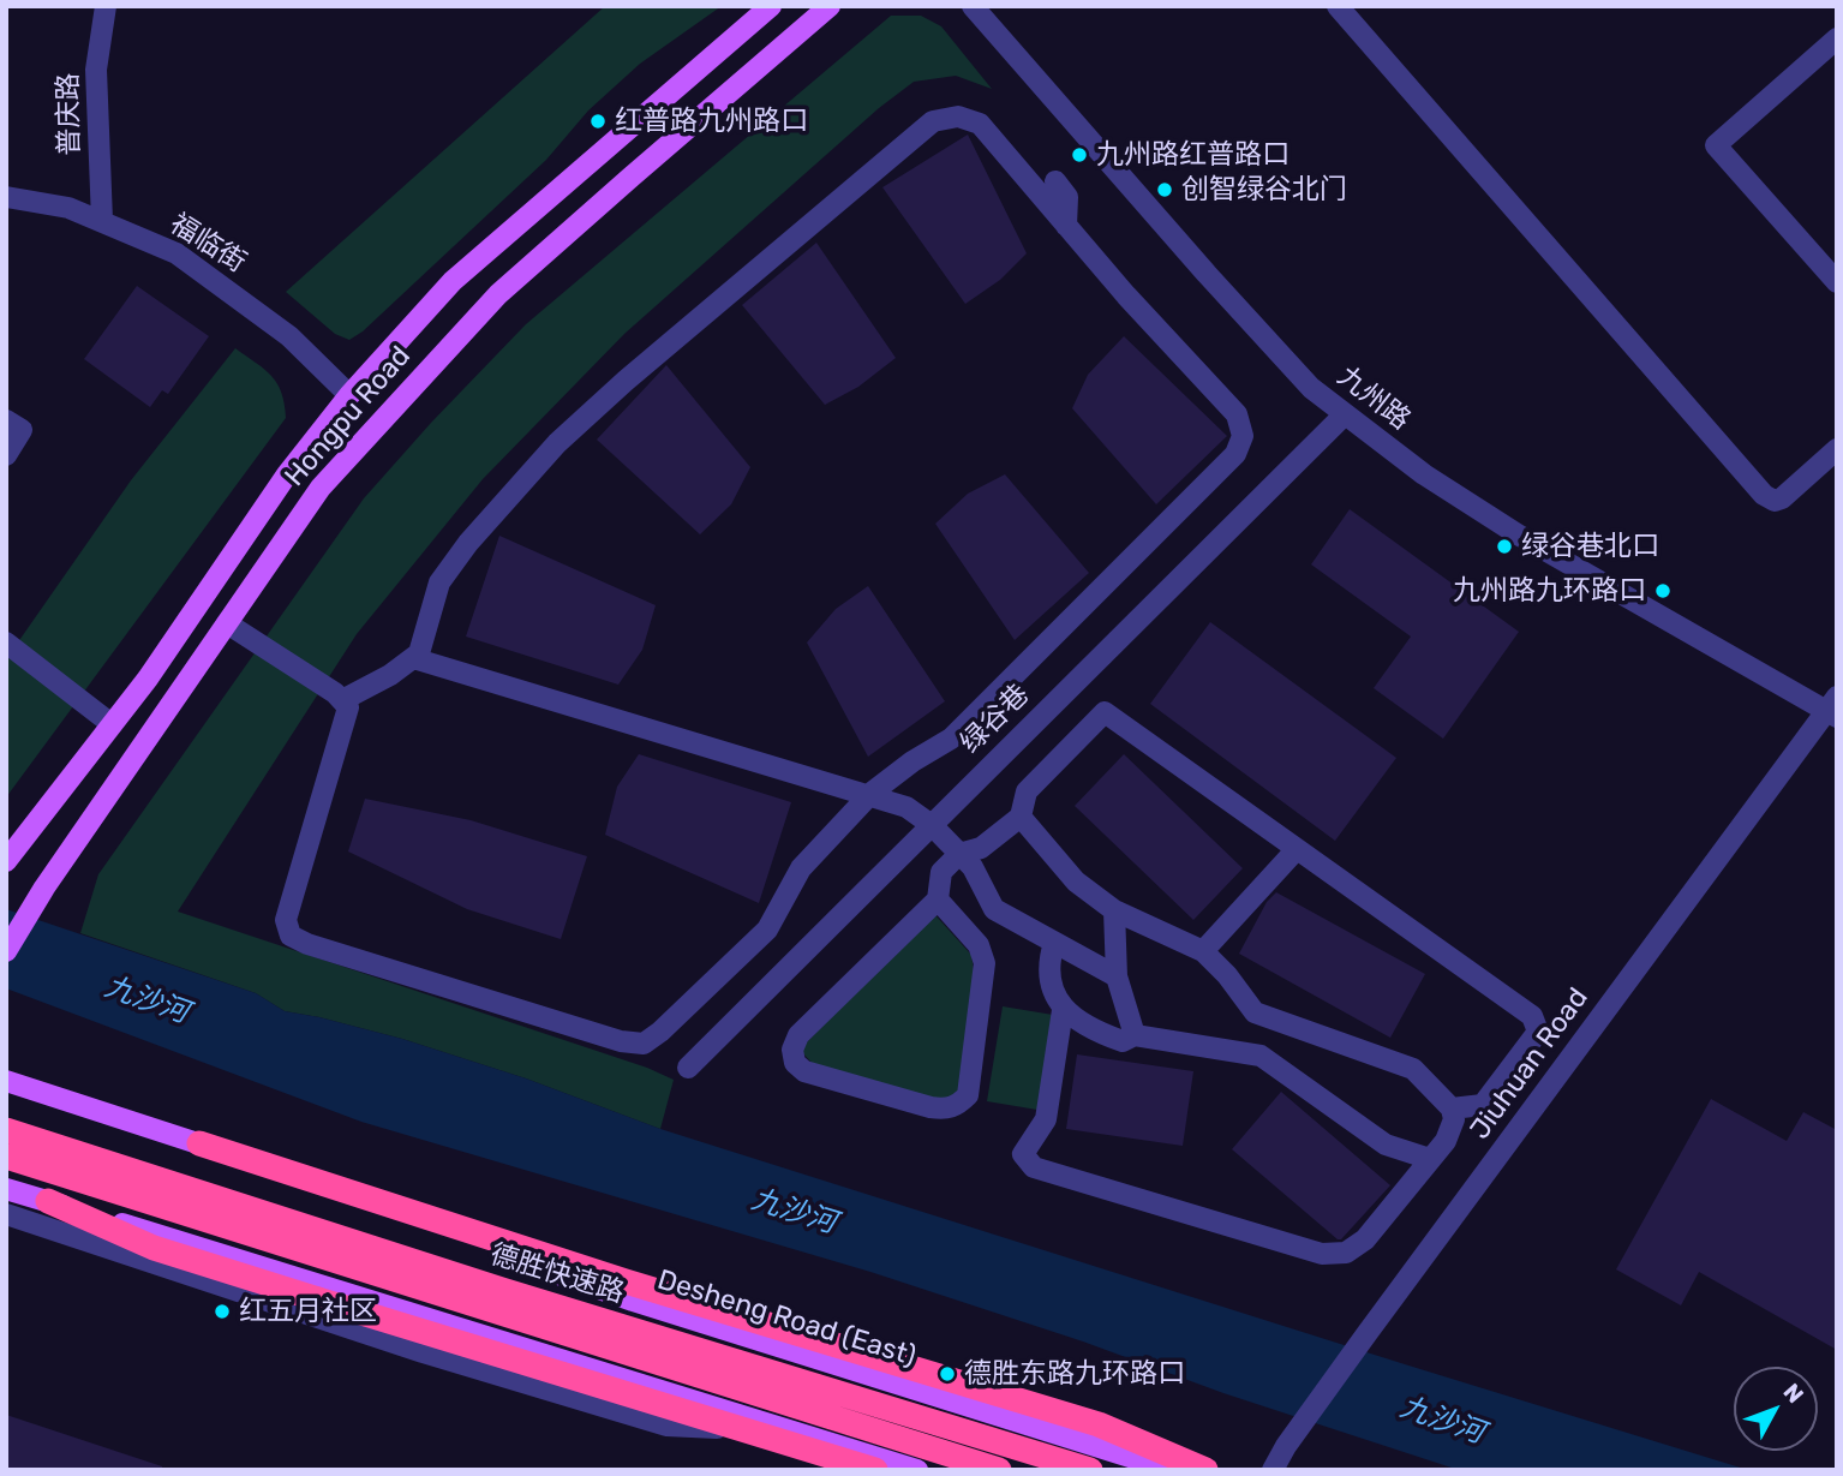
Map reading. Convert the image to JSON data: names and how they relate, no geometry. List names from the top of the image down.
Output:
{
  "streets": {
    "highway": ["德胜快速路"],
    "main road": ["Hongpu Road", "Desheng Road (East)"],
    "street": [
      "普庆路",
      "福临街",
      "九州路",
      "绿谷巷",
      "Jiuhuan Road"
    ]
  },
  "crossings": [
    ["普庆路", "福临街"],
    ["福临街", "Hongpu Road"],
    ["九州路", "绿谷巷"],
    ["九州路", "Jiuhuan Road"]
  ],
  "water": ["九沙河"],
  "places": [
    "红普路九州路口",
    "九州路红普路口",
    "创智绿谷北门",
    "绿谷巷北口",
    "九州路九环路口",
    "红五月社区",
    "德胜东路九环路口"
  ],
  "north": "top right"
}
